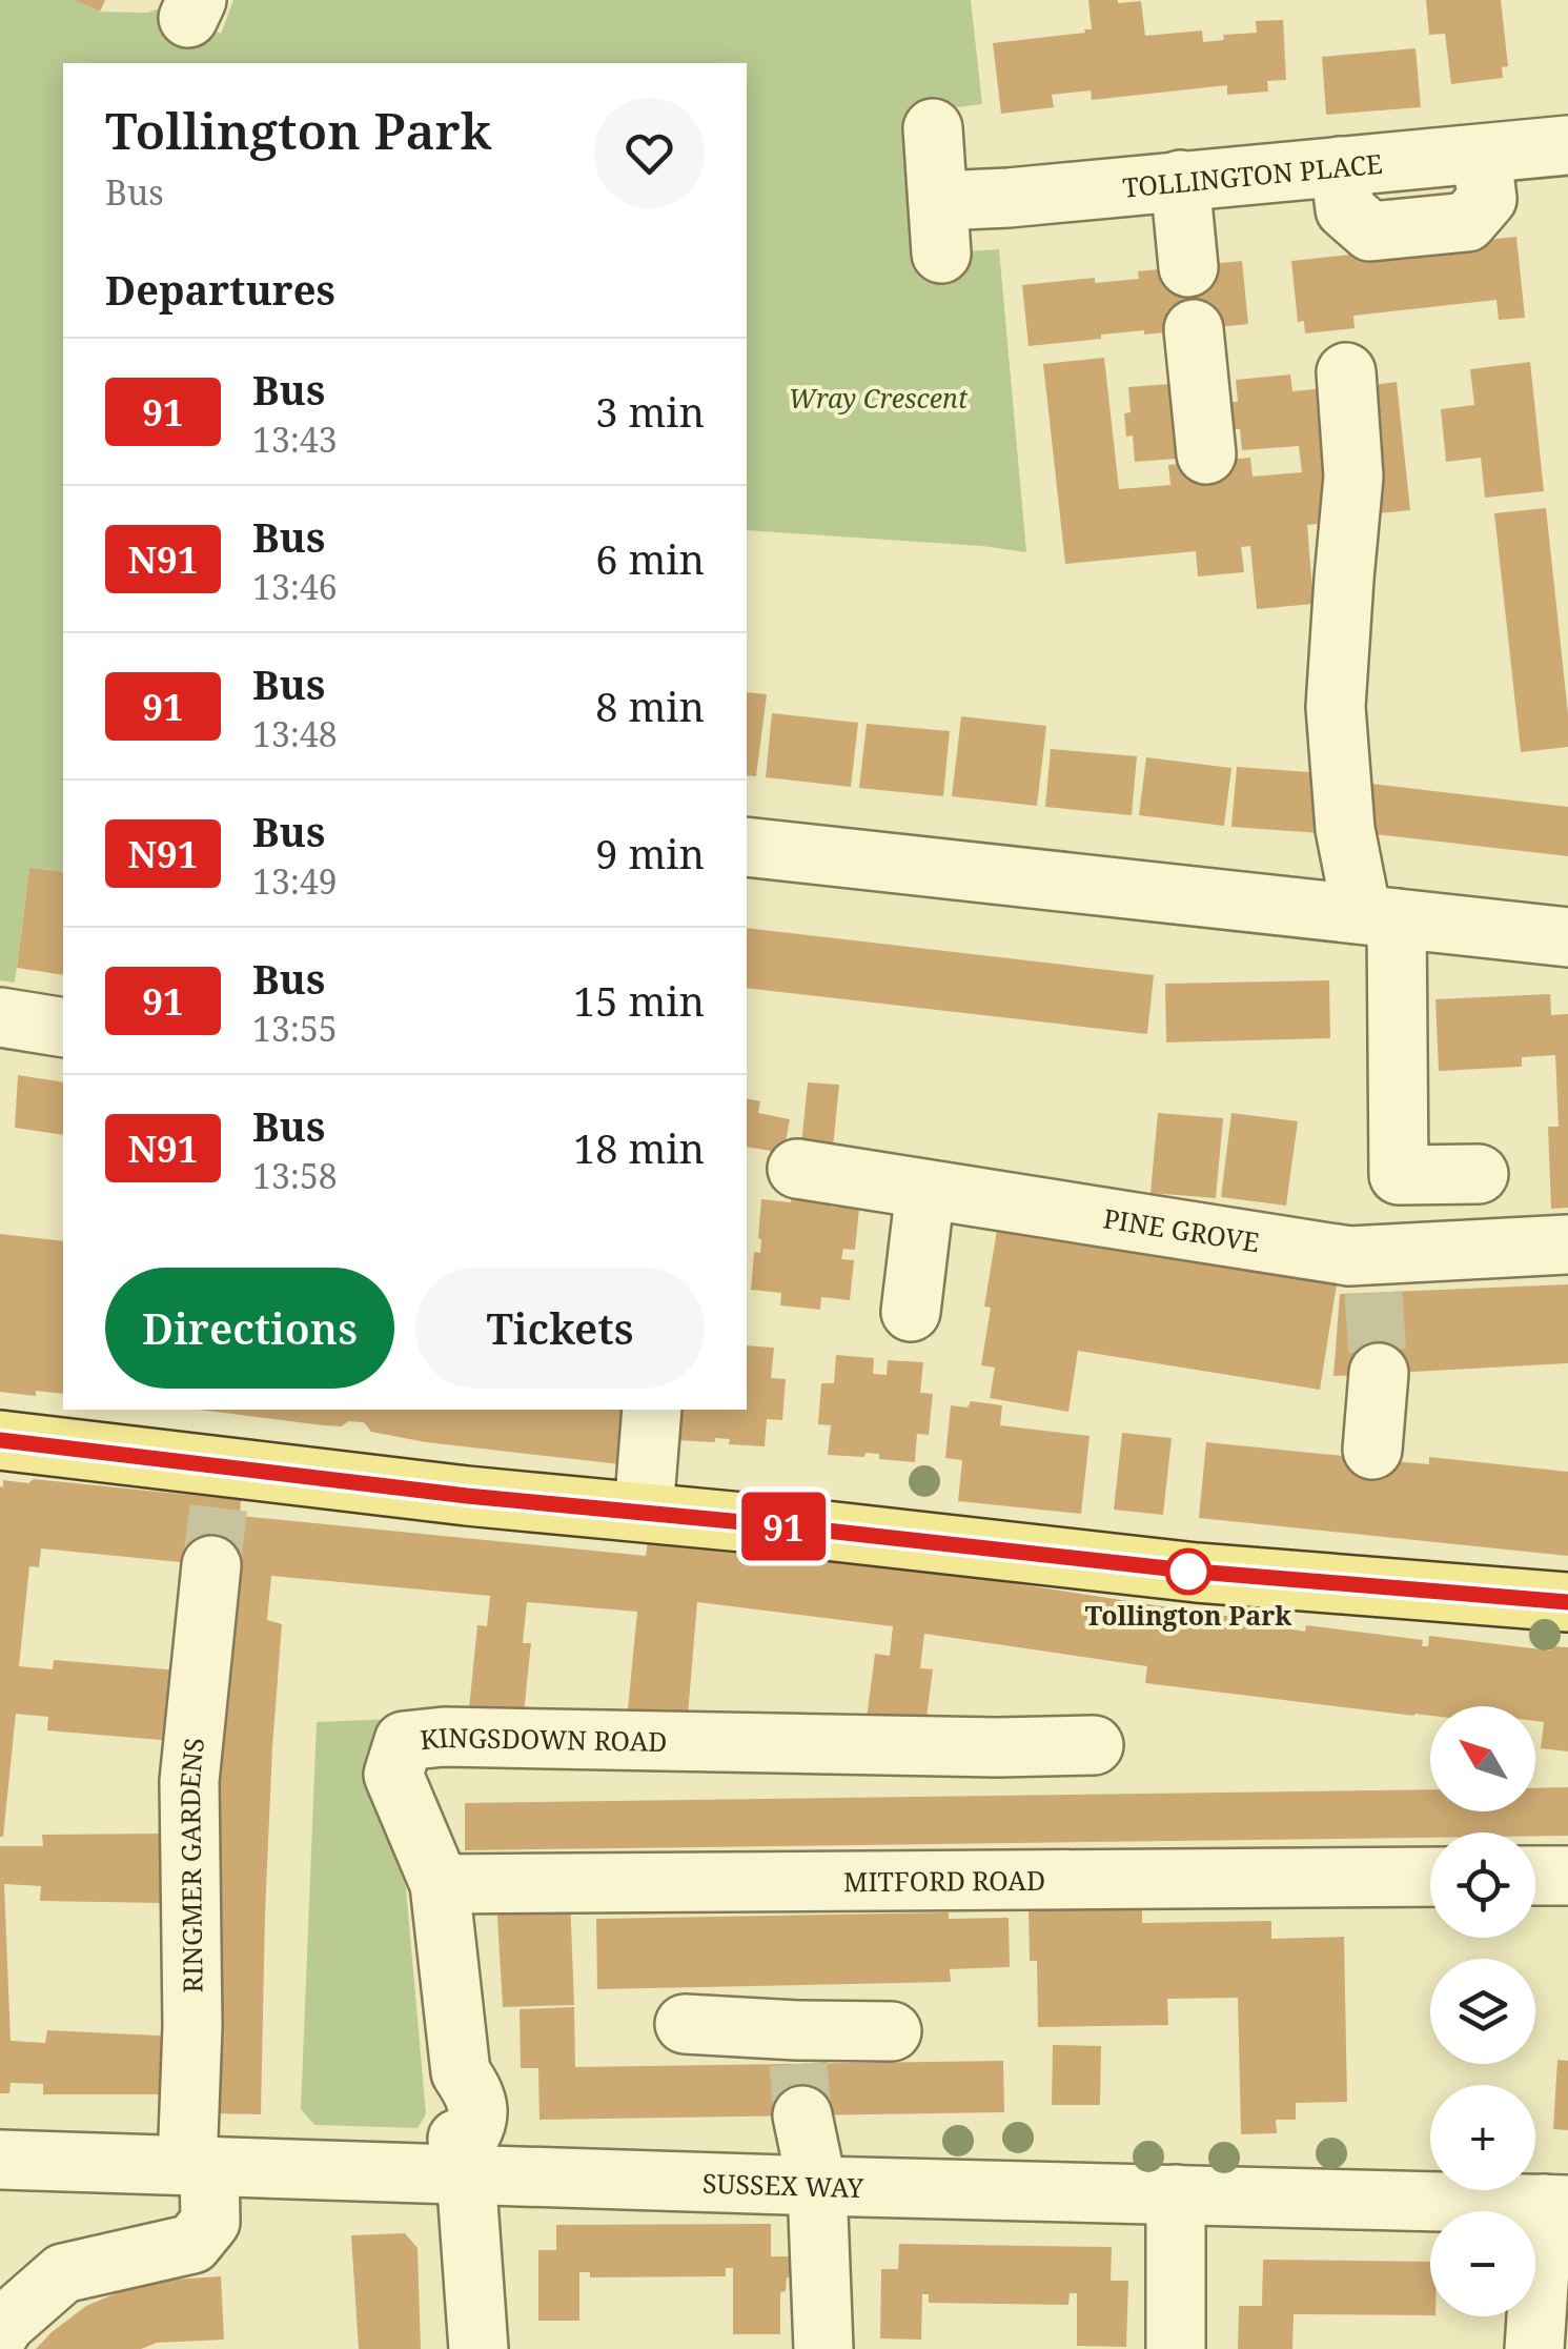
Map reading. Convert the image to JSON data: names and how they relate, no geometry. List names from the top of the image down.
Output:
{
  "streets": {
    "street": [
      "TOLLINGTON PLACE",
      "PINE GROVE",
      "KINGSDOWN ROAD",
      "RINGMER GARDENS",
      "MITFORD ROAD",
      "SUSSEX WAY"
    ]
  },
  "crossings": [
    ["KINGSDOWN ROAD", "MITFORD ROAD"],
    ["KINGSDOWN ROAD", "SUSSEX WAY"],
    ["RINGMER GARDENS", "SUSSEX WAY"]
  ],
  "parks": ["Wray Crescent"],
  "places": ["Tollington Park"],
  "lines": ["bus line 91"],
  "north": "top left",
  "page": {
    "on_map": "91",
    "heading": [
      ["Tollington Park", "Bus"],
      "Departures"
    ],
    "list": [
      {
        "mark": "91",
        "name": "Bus",
        "note": "13:43",
        "value": "3 min"
      },
      {
        "mark": "N91",
        "name": "Bus",
        "note": "13:46",
        "value": "6 min"
      },
      {
        "mark": "91",
        "name": "Bus",
        "note": "13:48",
        "value": "8 min"
      },
      {
        "mark": "N91",
        "name": "Bus",
        "note": "13:49",
        "value": "9 min"
      },
      {
        "mark": "91",
        "name": "Bus",
        "note": "13:55",
        "value": "15 min"
      },
      {
        "mark": "N91",
        "name": "Bus",
        "note": "13:58",
        "value": "18 min"
      }
    ],
    "buttons": ["Directions", "Tickets"],
    "map_buttons": ["+", "−"]
  }
}
